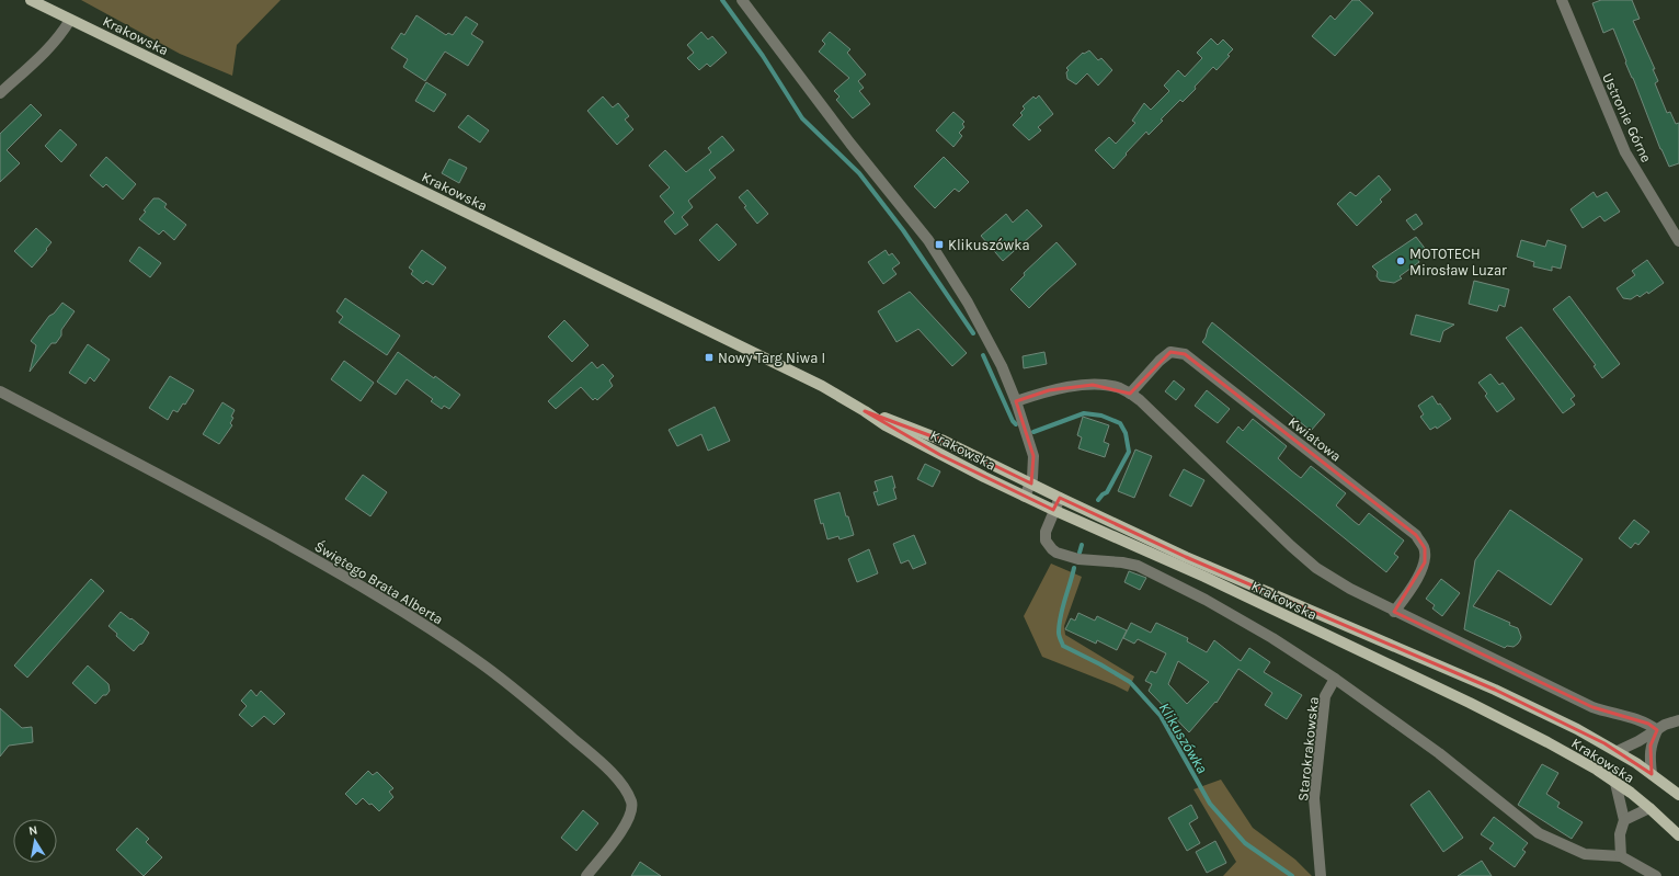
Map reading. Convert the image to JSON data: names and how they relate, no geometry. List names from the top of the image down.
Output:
{
  "streets": {
    "main road": ["Krakowska"],
    "street": [
      "Ustronie Górne",
      "Kwiatowa",
      "Świętego Brata Alberta",
      "Starokrakowska"
    ]
  },
  "water": ["Klikuszówka"],
  "places": {
    "transit": ["Klikuszówka", "Nowy Targ Niwa I"],
    "other": ["MOTOTECH Mirosław Luzar"]
  },
  "north": "top"
}
